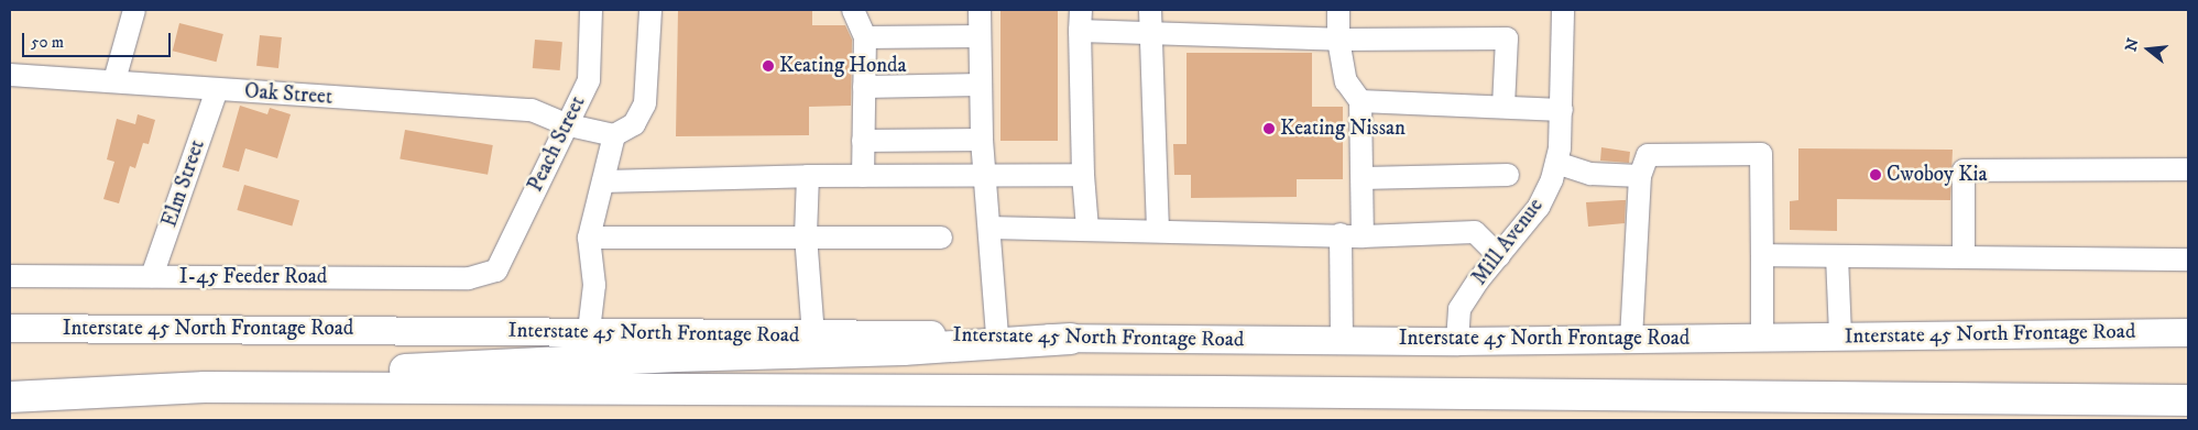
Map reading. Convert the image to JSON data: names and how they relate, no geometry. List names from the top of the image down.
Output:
{
  "streets": {
    "main road": ["Interstate 45 North Frontage Road"],
    "street": [
      "Oak Street",
      "Peach Street",
      "Elm Street",
      "Mill Avenue",
      "I-45 Feeder Road"
    ]
  },
  "crossings": [
    ["Oak Street", "Peach Street"],
    ["Oak Street", "Elm Street"],
    ["Peach Street", "I-45 Feeder Road"],
    ["Elm Street", "I-45 Feeder Road"],
    ["Mill Avenue", "Interstate 45 North Frontage Road"]
  ],
  "places": ["Keating Honda", "Keating Nissan", "Cwoboy Kia"],
  "scale_bar": "50 m",
  "north": "left"
}
